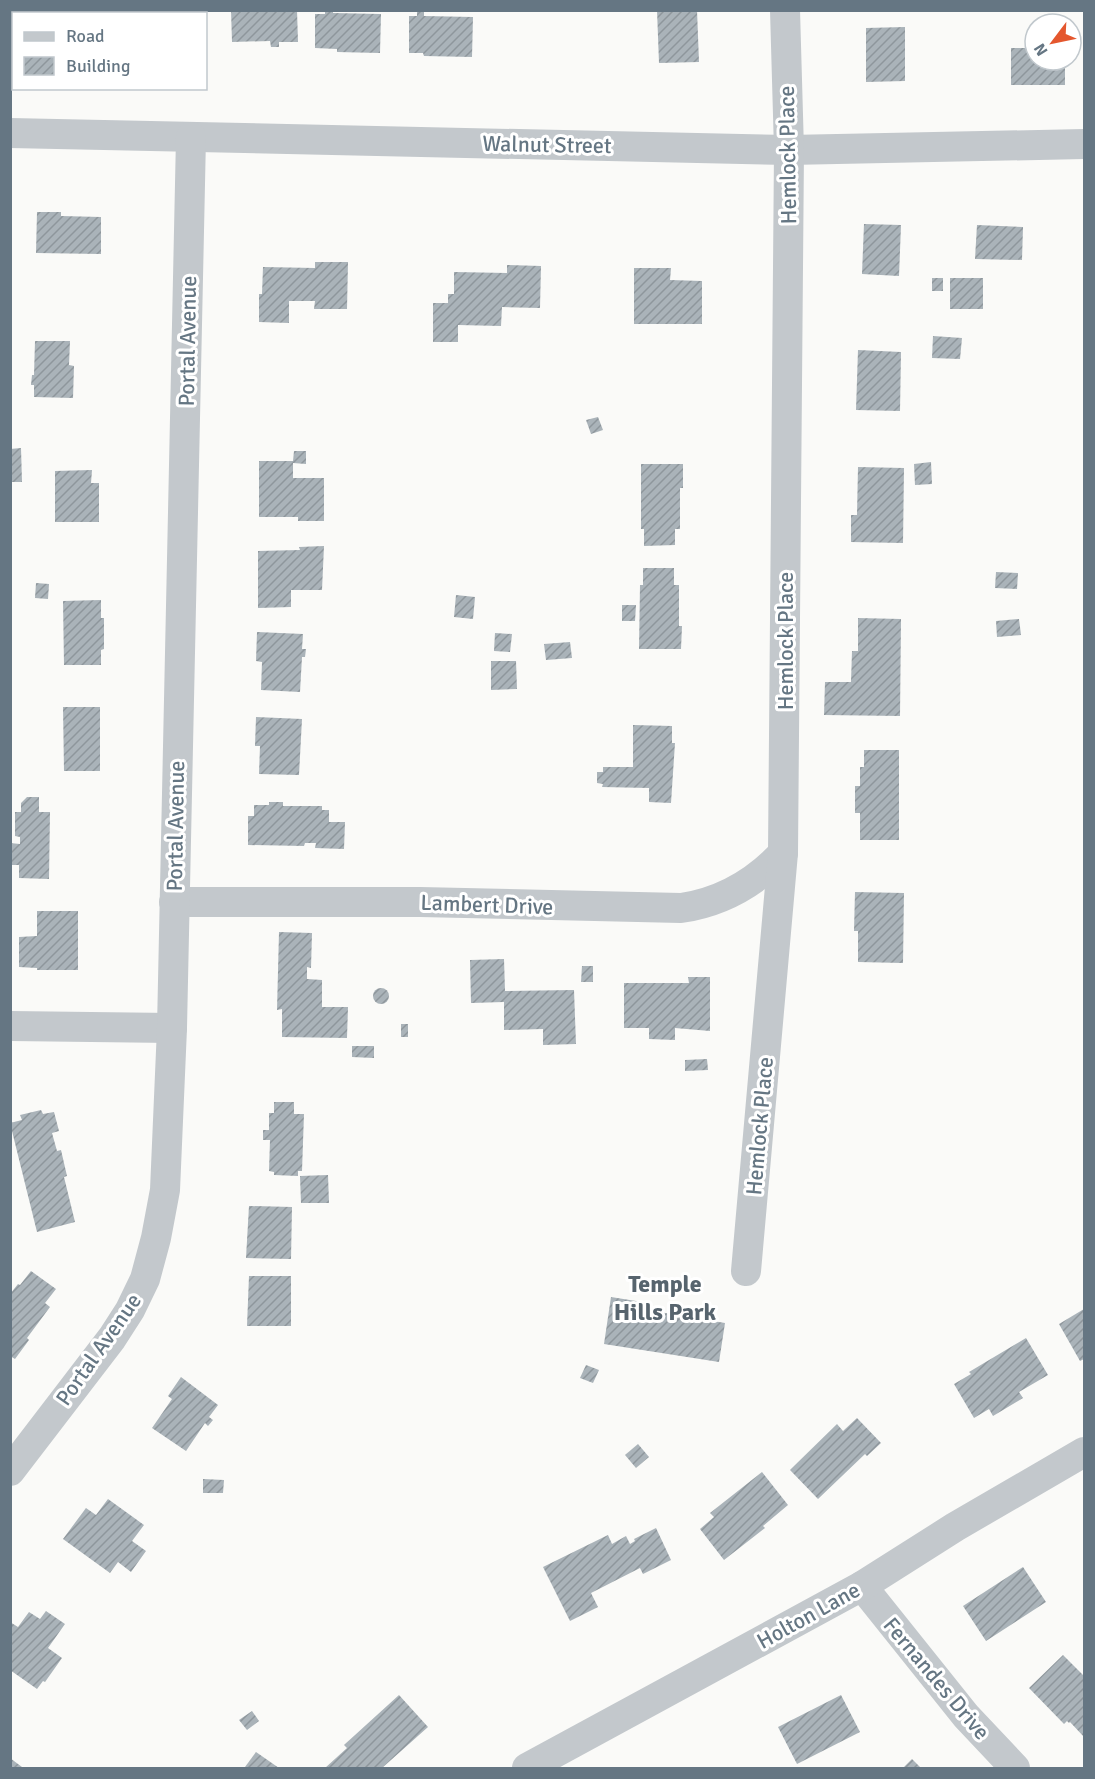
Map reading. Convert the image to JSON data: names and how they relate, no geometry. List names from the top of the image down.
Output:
{
  "streets": {
    "street": [
      "Walnut Street",
      "Hemlock Place",
      "Portal Avenue",
      "Lambert Drive",
      "Holton Lane",
      "Fernandes Drive"
    ]
  },
  "crossings": [
    ["Walnut Street", "Hemlock Place"],
    ["Walnut Street", "Portal Avenue"],
    ["Hemlock Place", "Lambert Drive"],
    ["Portal Avenue", "Lambert Drive"],
    ["Holton Lane", "Fernandes Drive"]
  ],
  "districts": ["Temple Hills Park"],
  "legend": ["Road", "Building"],
  "north": "bottom left"
}
